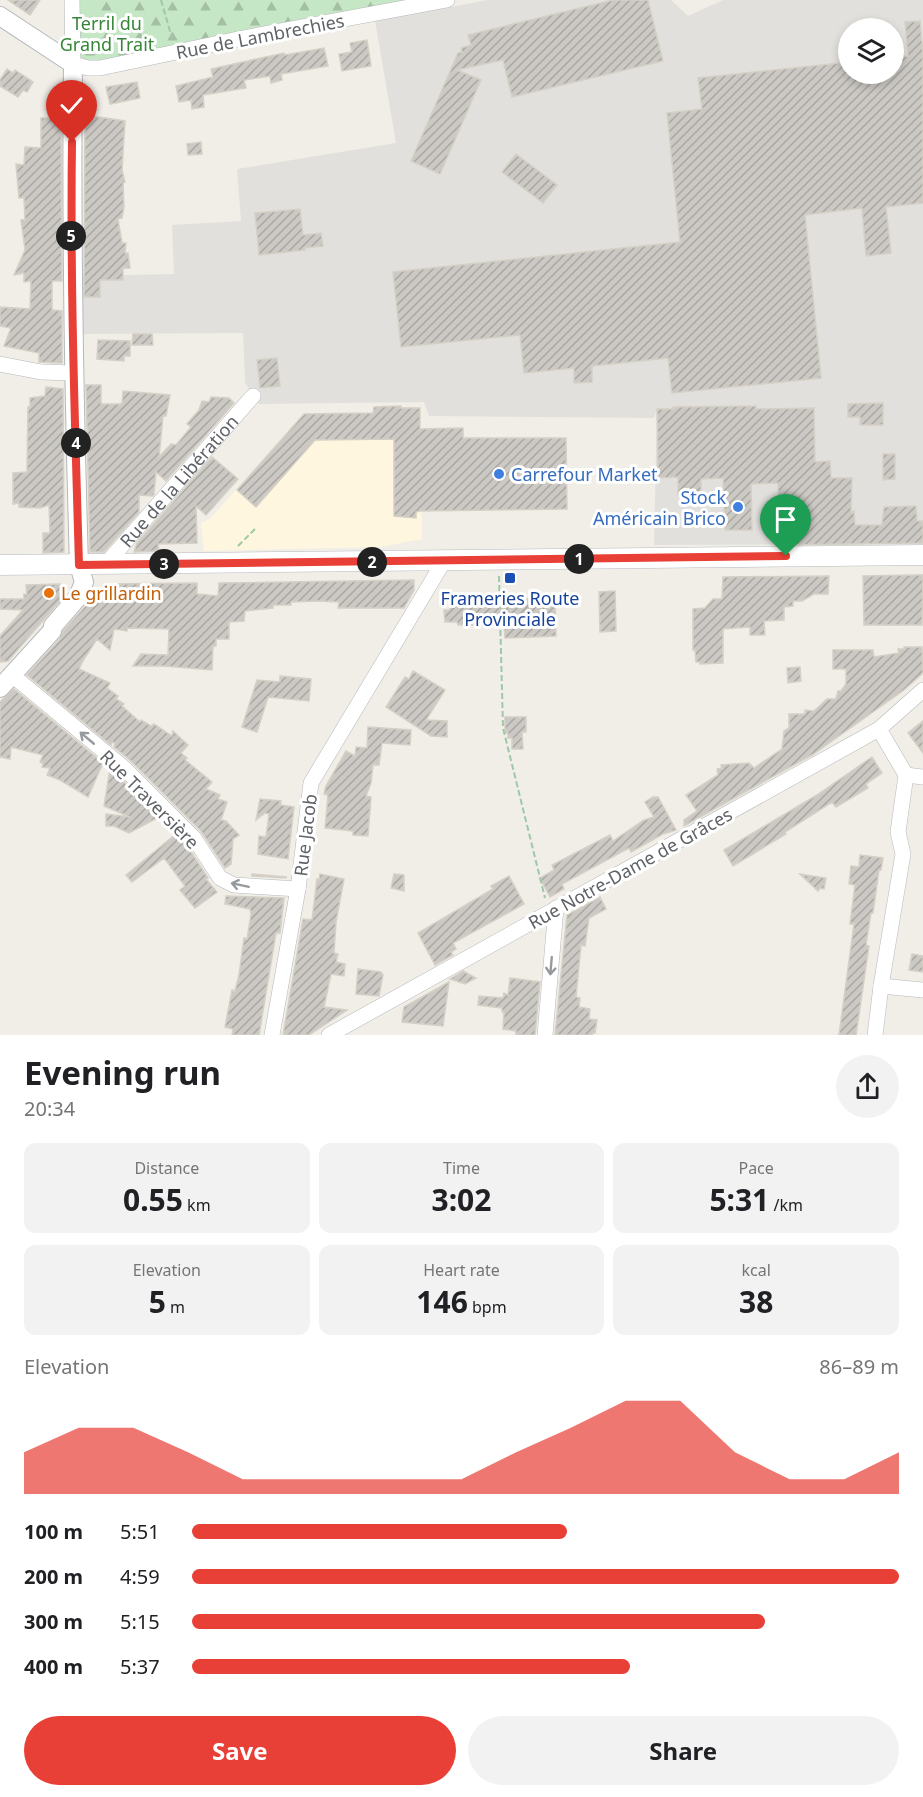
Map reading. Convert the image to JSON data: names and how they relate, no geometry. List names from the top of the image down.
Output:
{
  "streets": {
    "street": [
      "Rue de Lambrechies",
      "Rue de la Libération",
      "Rue Traversière",
      "Rue Jacob",
      "Rue Notre-Dame de Grâces"
    ]
  },
  "crossings": [
    ["Rue Traversière", "Rue Jacob"]
  ],
  "one_way": ["Rue Traversière"],
  "parks": ["Terril du Grand Trait"],
  "places": {
    "other": ["Carrefour Market", "Stock Américain Brico", "Le grillardin"],
    "transit": ["Frameries Route Provinciale"]
  },
  "page": {
    "pins": [
      "5",
      "4",
      "1",
      "2",
      "3"
    ],
    "heading": ["Evening run", "20:34"],
    "stats": [
      ["Distance", "0.55 km"],
      ["Time", "3:02"],
      ["Pace", "5:31 /km"],
      ["Elevation", "5 m"],
      ["Heart rate", "146 bpm"],
      ["kcal", "38"]
    ],
    "chart": ["Elevation", "86–89 m"],
    "list": [
      {
        "name": "100 m",
        "note": "5:51"
      },
      {
        "name": "200 m",
        "note": "4:59"
      },
      {
        "name": "300 m",
        "note": "5:15"
      },
      {
        "name": "400 m",
        "note": "5:37"
      }
    ],
    "buttons": ["Save", "Share"]
  }
}
